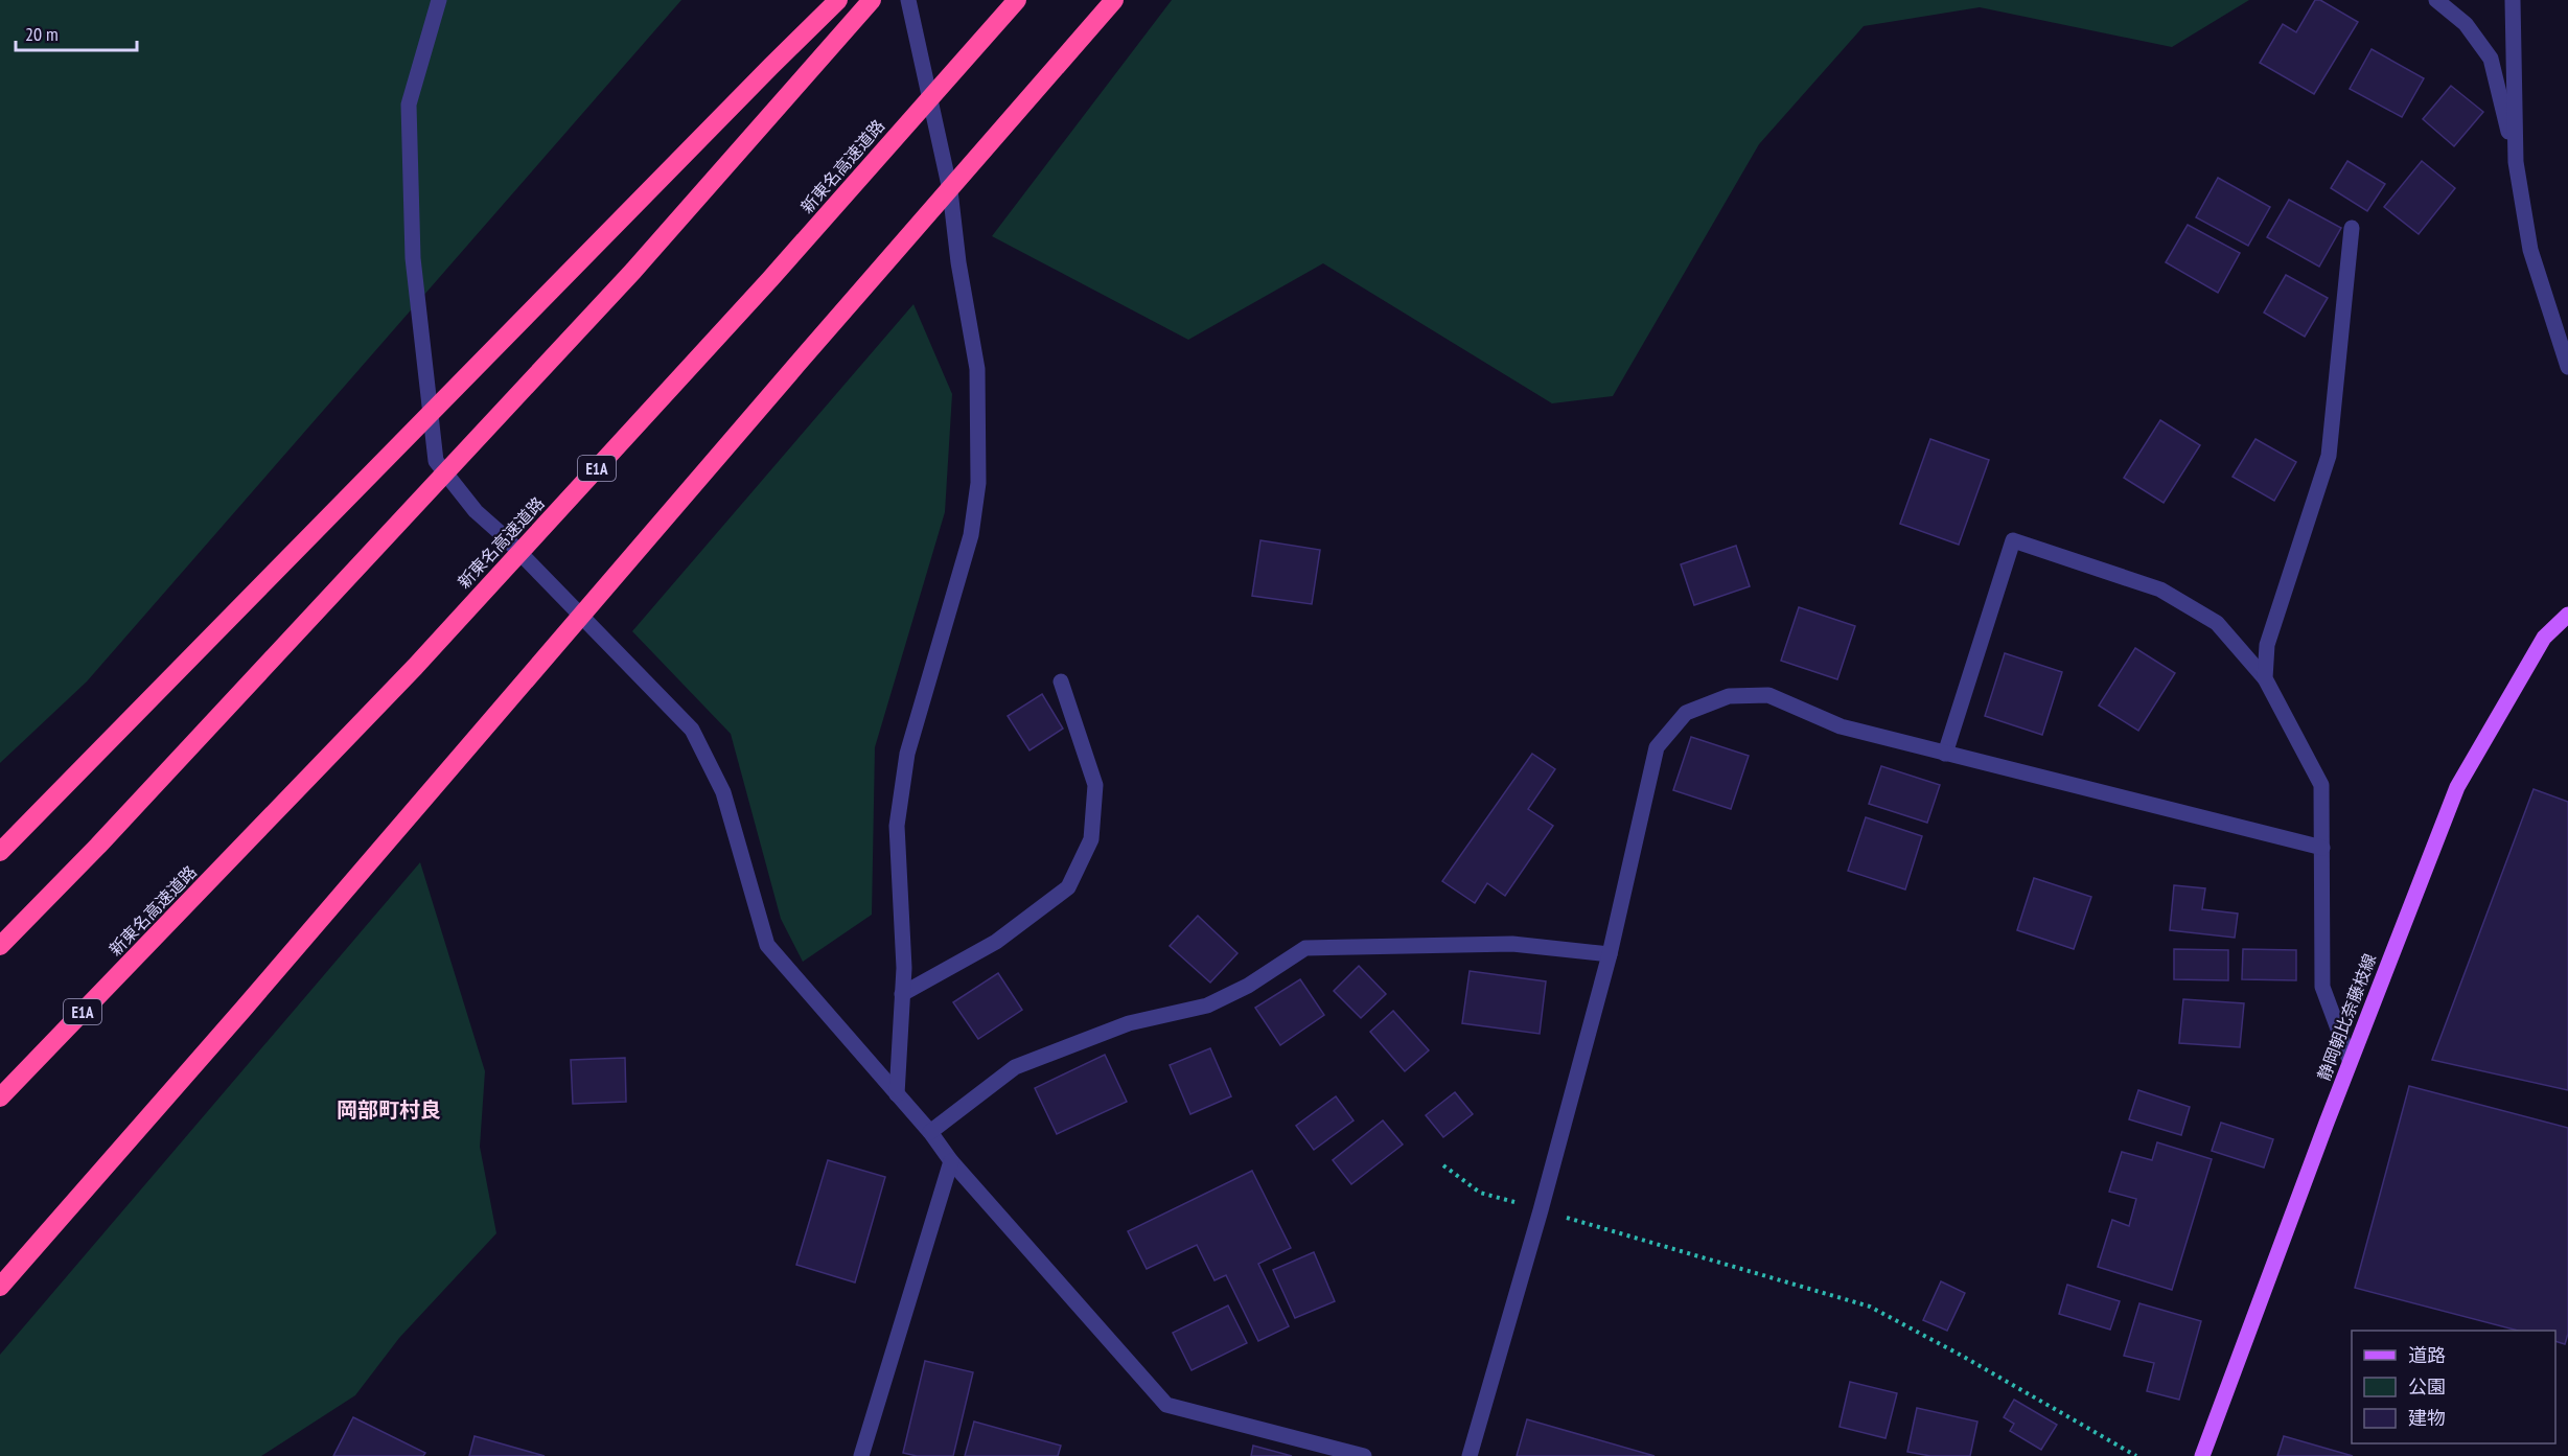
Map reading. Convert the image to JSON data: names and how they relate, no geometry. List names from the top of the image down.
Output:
{
  "streets": {
    "highway": ["新東名高速道路", "E1A"],
    "main road": ["静岡朝比奈藤枝線"]
  },
  "districts": ["岡部町村良"],
  "legend": ["道路", "公園", "建物"],
  "scale_bar": "20 m"
}
